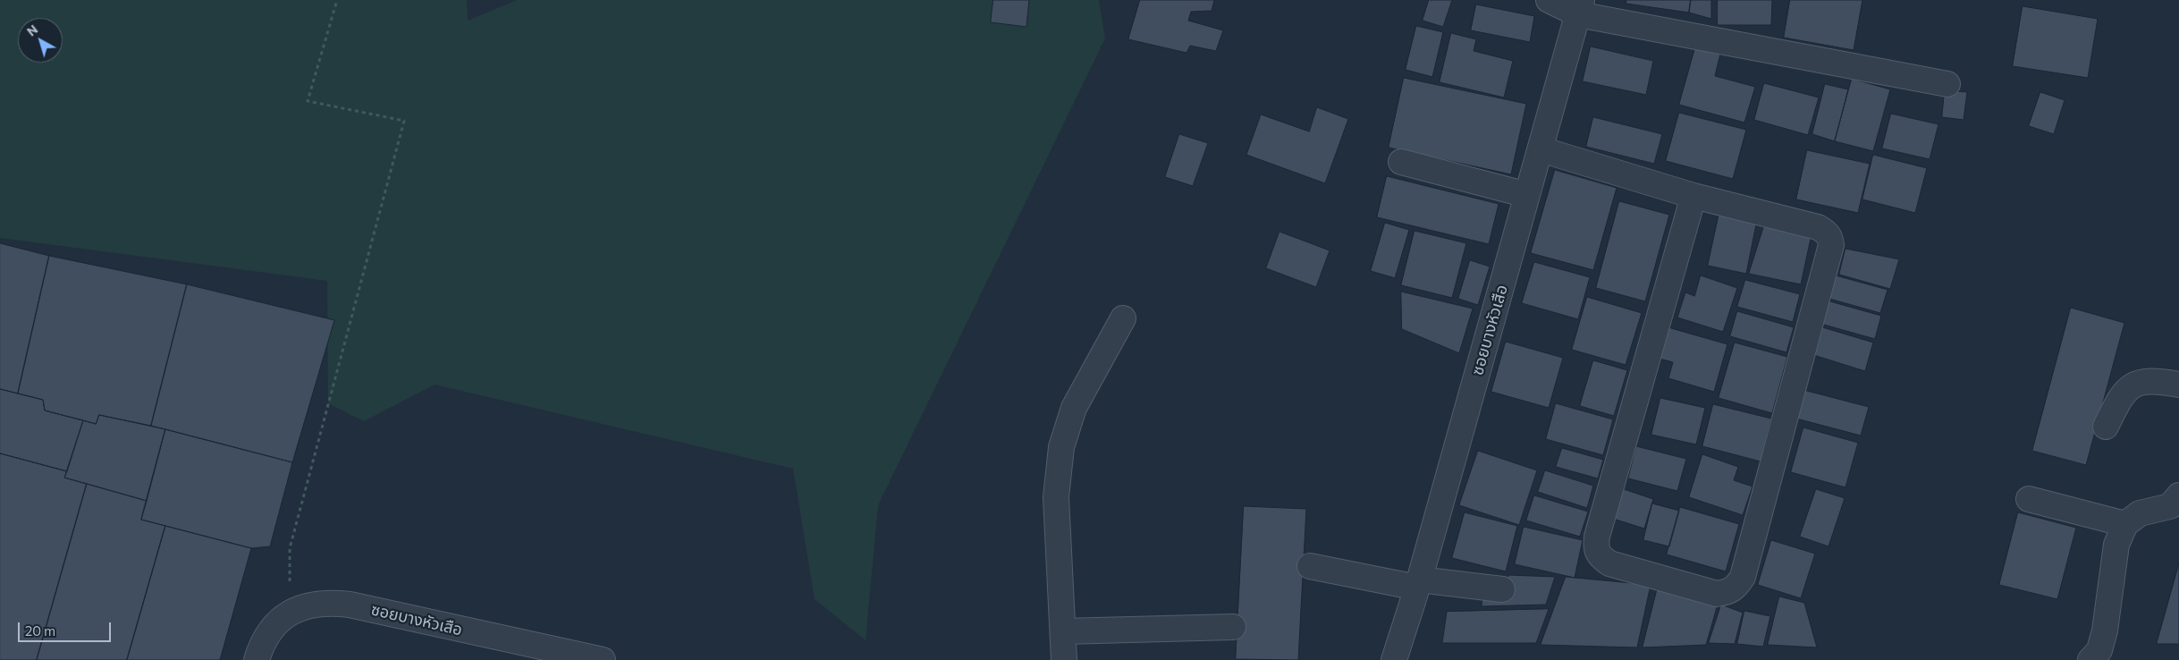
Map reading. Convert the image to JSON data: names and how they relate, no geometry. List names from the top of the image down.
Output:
{
  "streets": {
    "street": ["ซอยบางหัวเสือ"]
  },
  "scale_bar": "20 m",
  "north": "top left"
}
